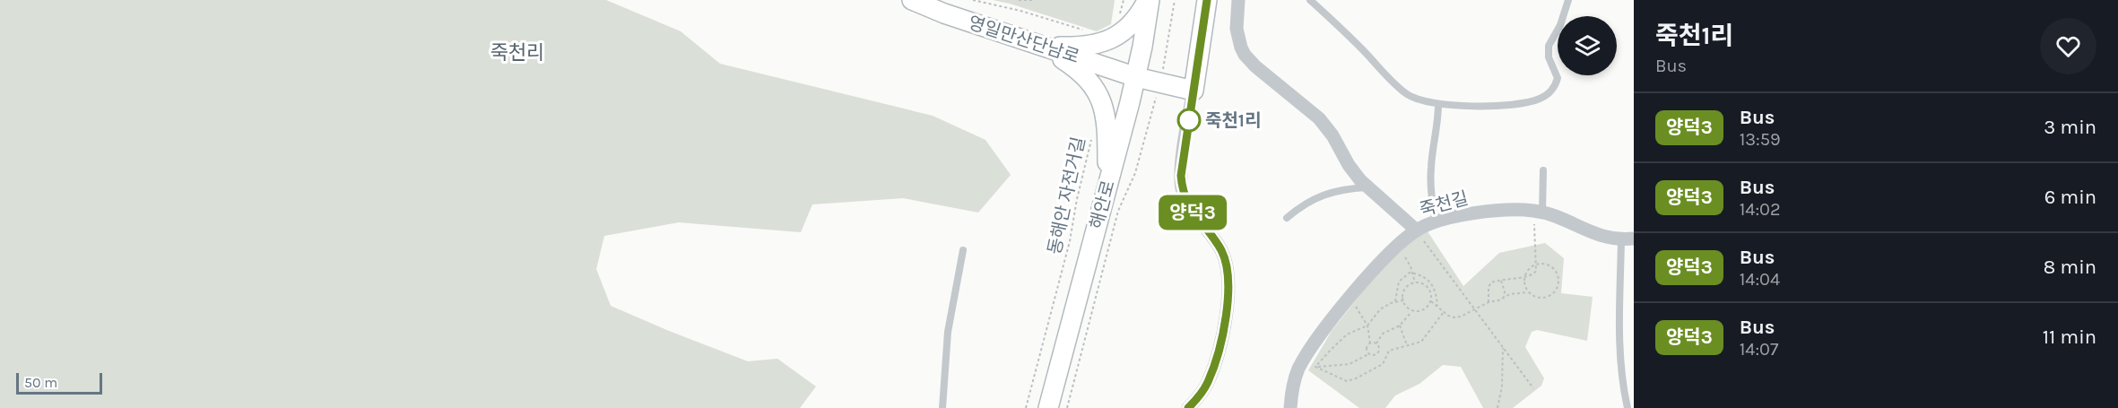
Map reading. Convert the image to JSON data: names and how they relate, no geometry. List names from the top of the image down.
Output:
{
  "streets": {
    "street": ["영일만산단남로", "죽천길", "해안로"],
    "path": ["동해안 자전거길"]
  },
  "crossings": [
    ["영일만산단남로", "해안로"]
  ],
  "districts": ["죽천리"],
  "places": ["죽천1리"],
  "lines": ["bus line 양덕3"],
  "scale_bar": "50 m",
  "page": {
    "on_map": "양덕3",
    "heading": ["죽천1리", "Bus"],
    "list": [
      {
        "mark": "양덕3",
        "name": "Bus",
        "note": "13:59",
        "value": "3 min"
      },
      {
        "mark": "양덕3",
        "name": "Bus",
        "note": "14:02",
        "value": "6 min"
      },
      {
        "mark": "양덕3",
        "name": "Bus",
        "note": "14:04",
        "value": "8 min"
      },
      {
        "mark": "양덕3",
        "name": "Bus",
        "note": "14:07",
        "value": "11 min"
      }
    ],
    "scale": "50 m"
  }
}
